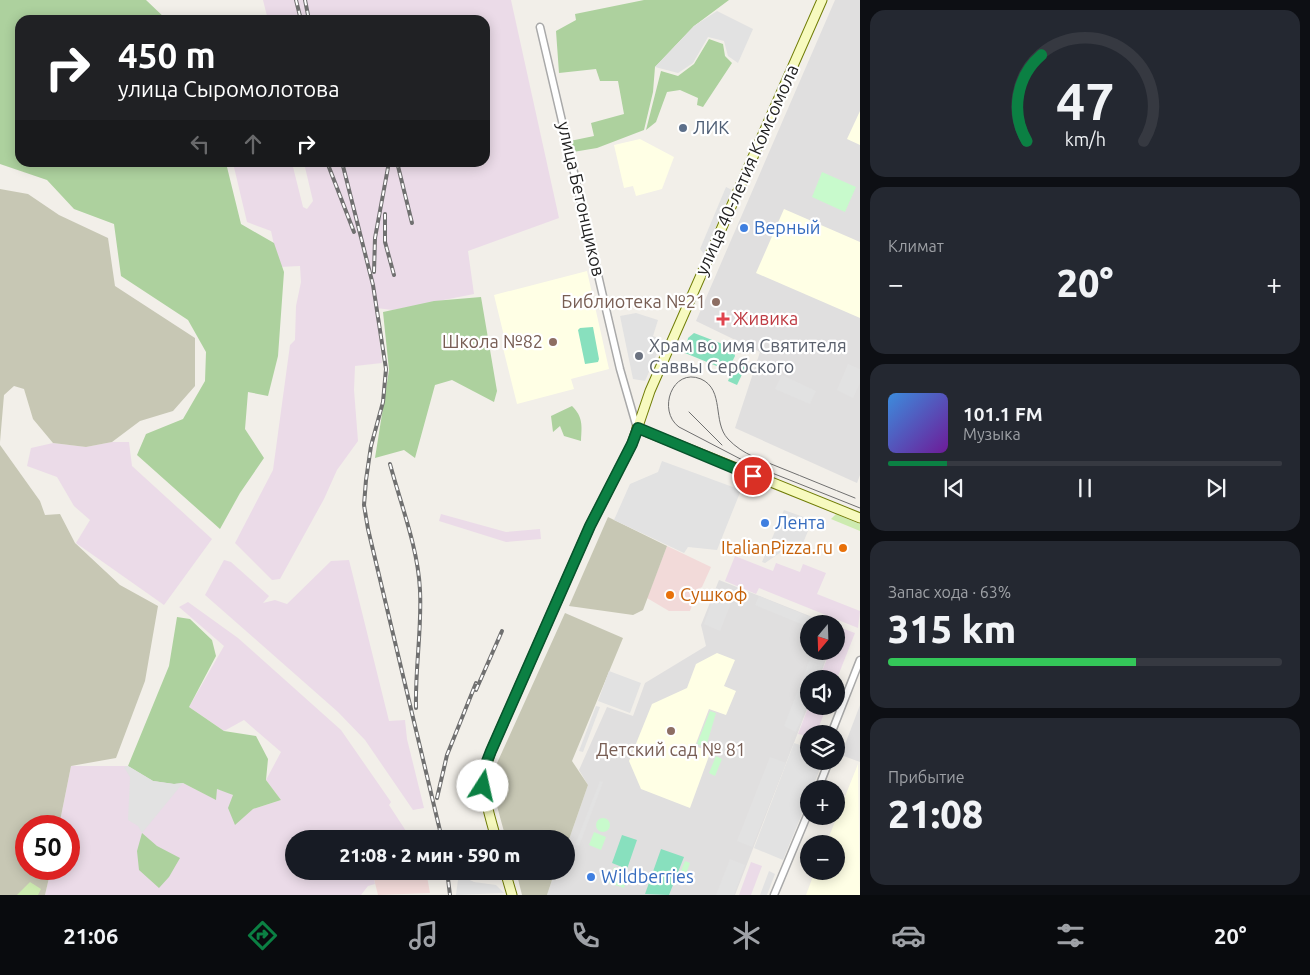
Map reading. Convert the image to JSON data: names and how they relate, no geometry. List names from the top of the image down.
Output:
{
  "streets": {
    "main road": ["улица 40-летия Комсомола"],
    "street": ["улица Бетонщиков"]
  },
  "crossings": [
    ["улица 40-летия Комсомола", "улица Бетонщиков"]
  ],
  "places": {
    "other": [
      "ЛИК",
      "Верный",
      "Библиотека №21",
      "Школа №82",
      "Храм во имя Святителя Саввы Сербского",
      "Лента",
      "ItalianPizza.ru",
      "Сушкоф",
      "Детский сад № 81",
      "Wildberries"
    ],
    "health": ["Живика"]
  },
  "north": "bottom",
  "page": {
    "turn": ["450 m", "улица Сыромолотова"],
    "tile": [
      "Климат",
      ["Запас хода · 63%", "315 km"],
      ["Прибытие", "21:08"]
    ],
    "heat": ["−", "20°", "+"],
    "song": ["101.1 FM", "Музыка"],
    "map_buttons": ["+", "−"],
    "limit": "50",
    "trip": "21:08 · 2 мин · 590 m",
    "tabs": ["21:06", "20°"],
    "gauge": ["47", "km/h"]
  }
}
